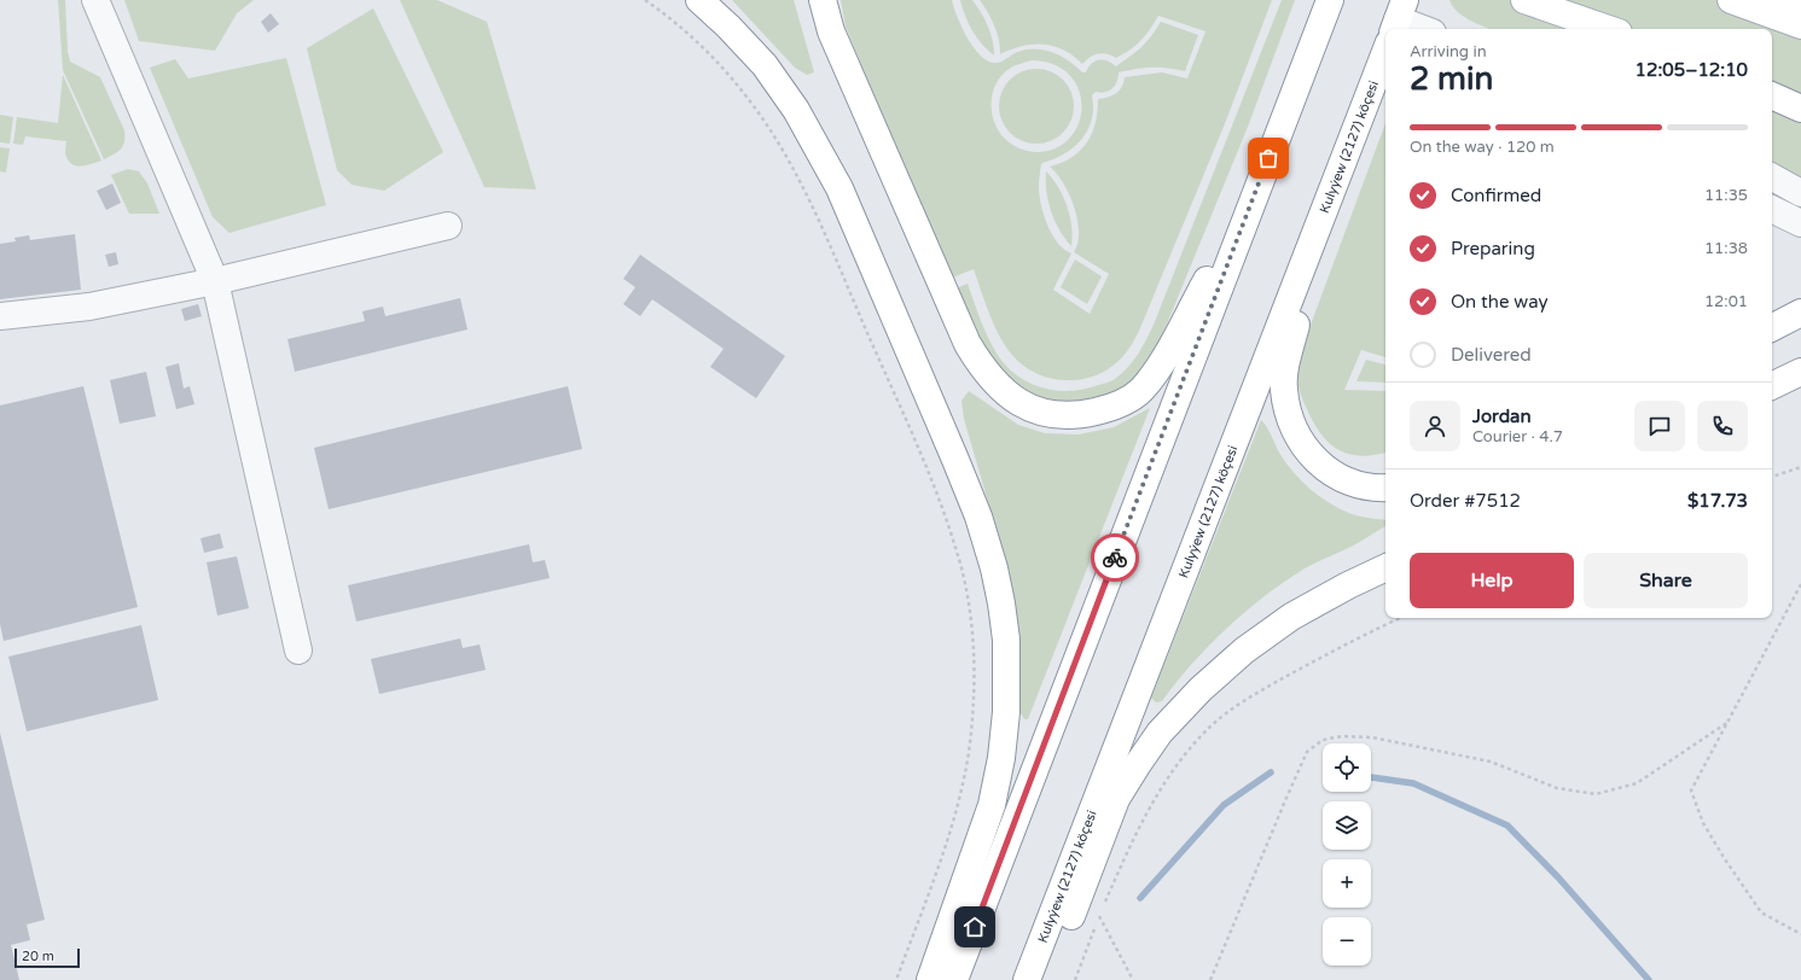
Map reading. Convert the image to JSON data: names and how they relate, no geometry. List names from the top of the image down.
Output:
{
  "streets": {
    "main road": ["Kulyýew (2127) köçesi"]
  },
  "scale_bar": "20 m",
  "page": {
    "heading": ["2 min", "Arriving in", "12:05–12:10"],
    "panel": [
      "Jordan",
      "Courier · 4.7",
      "Order #7512",
      "$17.73"
    ],
    "bar": "On the way · 120 m",
    "list": [
      ["Confirmed", "11:35"],
      ["Preparing", "11:38"],
      ["On the way", "12:01"],
      "Delivered"
    ],
    "buttons": ["Help", "Share"],
    "map_buttons": ["+", "−"],
    "scale": "20 m"
  }
}
